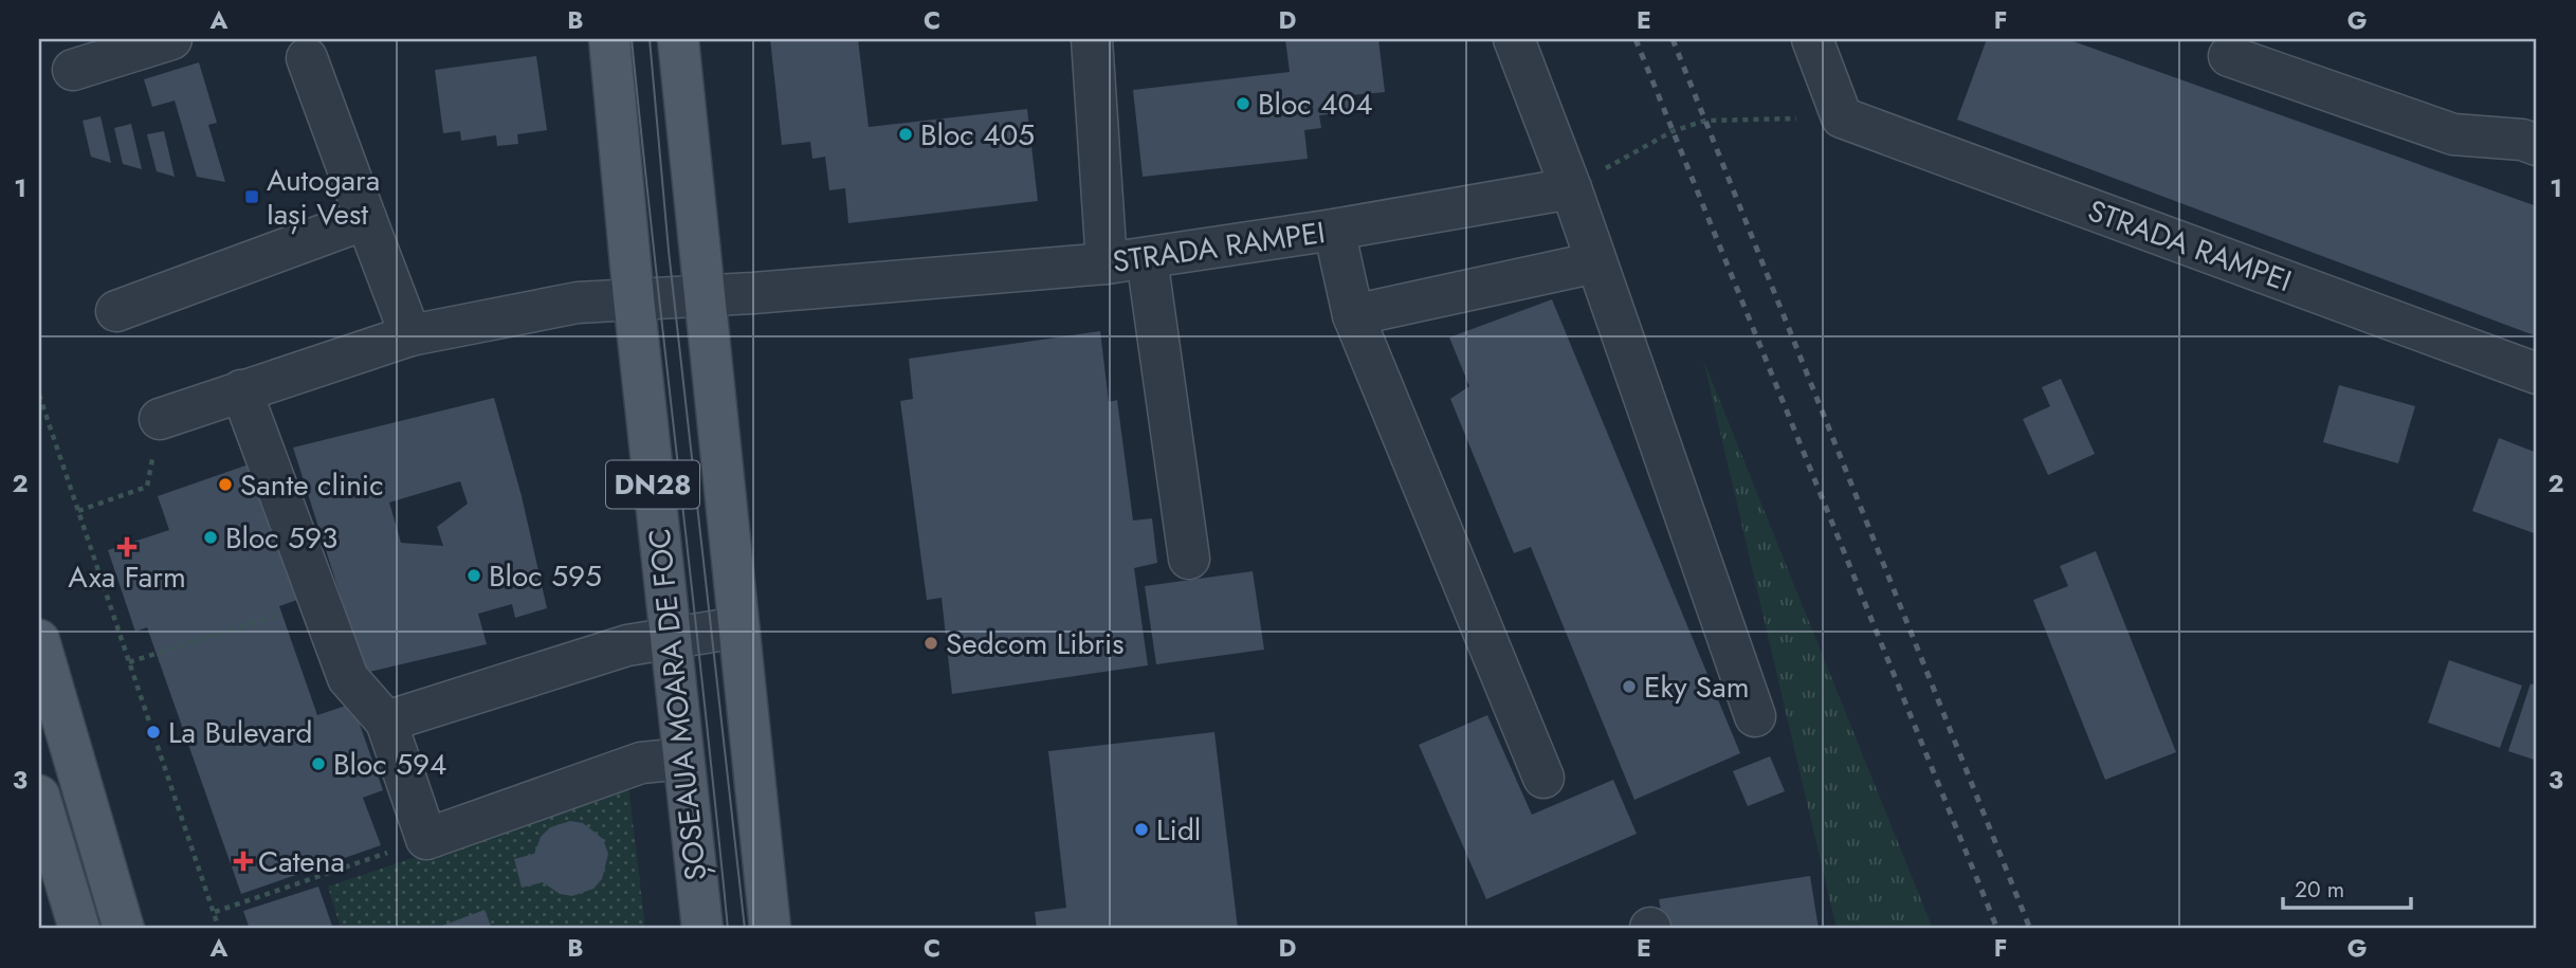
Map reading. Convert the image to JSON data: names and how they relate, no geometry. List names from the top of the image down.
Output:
{
  "streets": {
    "main road": ["DN28", "ȘOSEAUA MOARA DE FOC"],
    "street": ["STRADA RAMPEI"]
  },
  "crossings": [
    ["STRADA RAMPEI", "DN28"],
    ["STRADA RAMPEI", "ȘOSEAUA MOARA DE FOC"]
  ],
  "places": {
    "other": [
      "Bloc 404",
      "Bloc 405",
      "Sante clinic",
      "Bloc 593",
      "Bloc 595",
      "Sedcom Libris",
      "Eky Sam",
      "La Bulevard",
      "Bloc 594",
      "Lidl"
    ],
    "transit": ["Autogara Iași Vest"],
    "health": ["Axa Farm", "Catena"]
  },
  "scale_bar": "20 m",
  "grid": {
    "columns": [
      "A",
      "B",
      "C",
      "D",
      "E",
      "F",
      "G"
    ],
    "rows": ["1", "2", "3"]
  }
}
